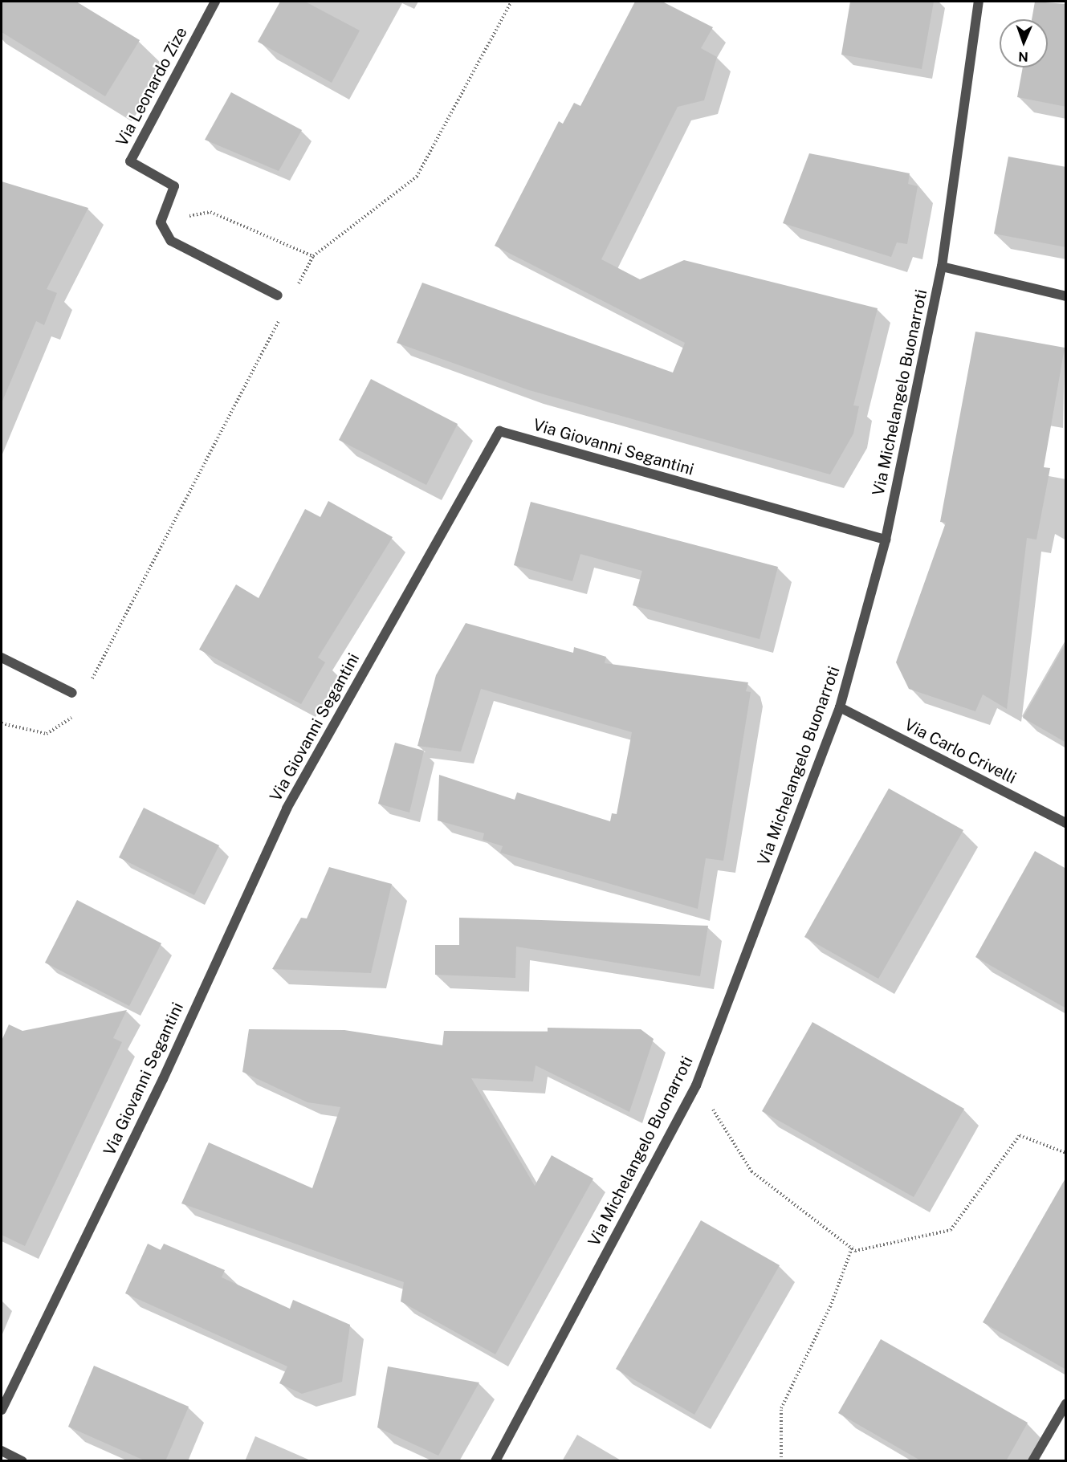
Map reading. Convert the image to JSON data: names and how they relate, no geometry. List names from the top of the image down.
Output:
{
  "streets": {
    "street": [
      "Via Leonardo Zize",
      "Via Michelangelo Buonarroti",
      "Via Giovanni Segantini",
      "Via Carlo Crivelli"
    ]
  },
  "crossings": [
    ["Via Michelangelo Buonarroti", "Via Giovanni Segantini"],
    ["Via Michelangelo Buonarroti", "Via Carlo Crivelli"]
  ],
  "north": "bottom"
}
